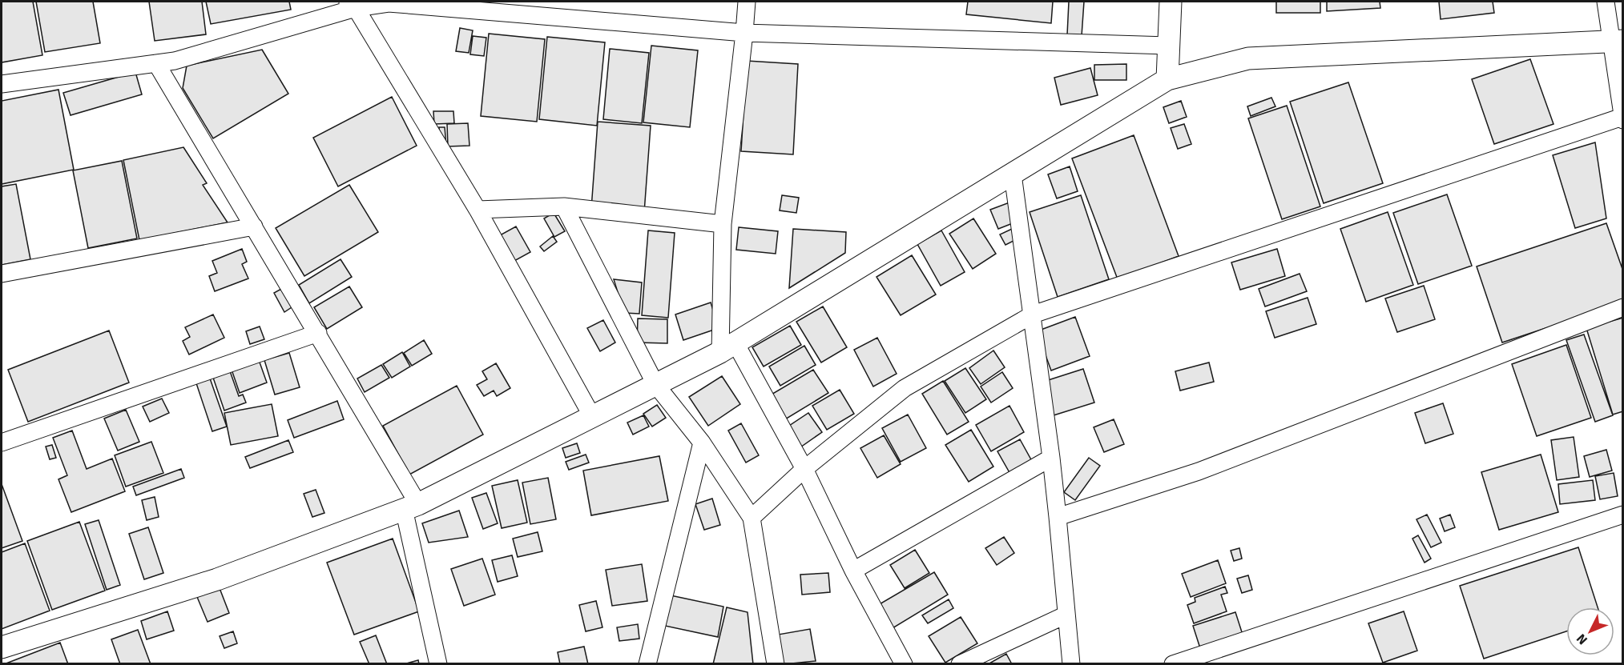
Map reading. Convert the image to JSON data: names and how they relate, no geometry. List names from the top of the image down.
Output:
{
  "north": "bottom left"
}
